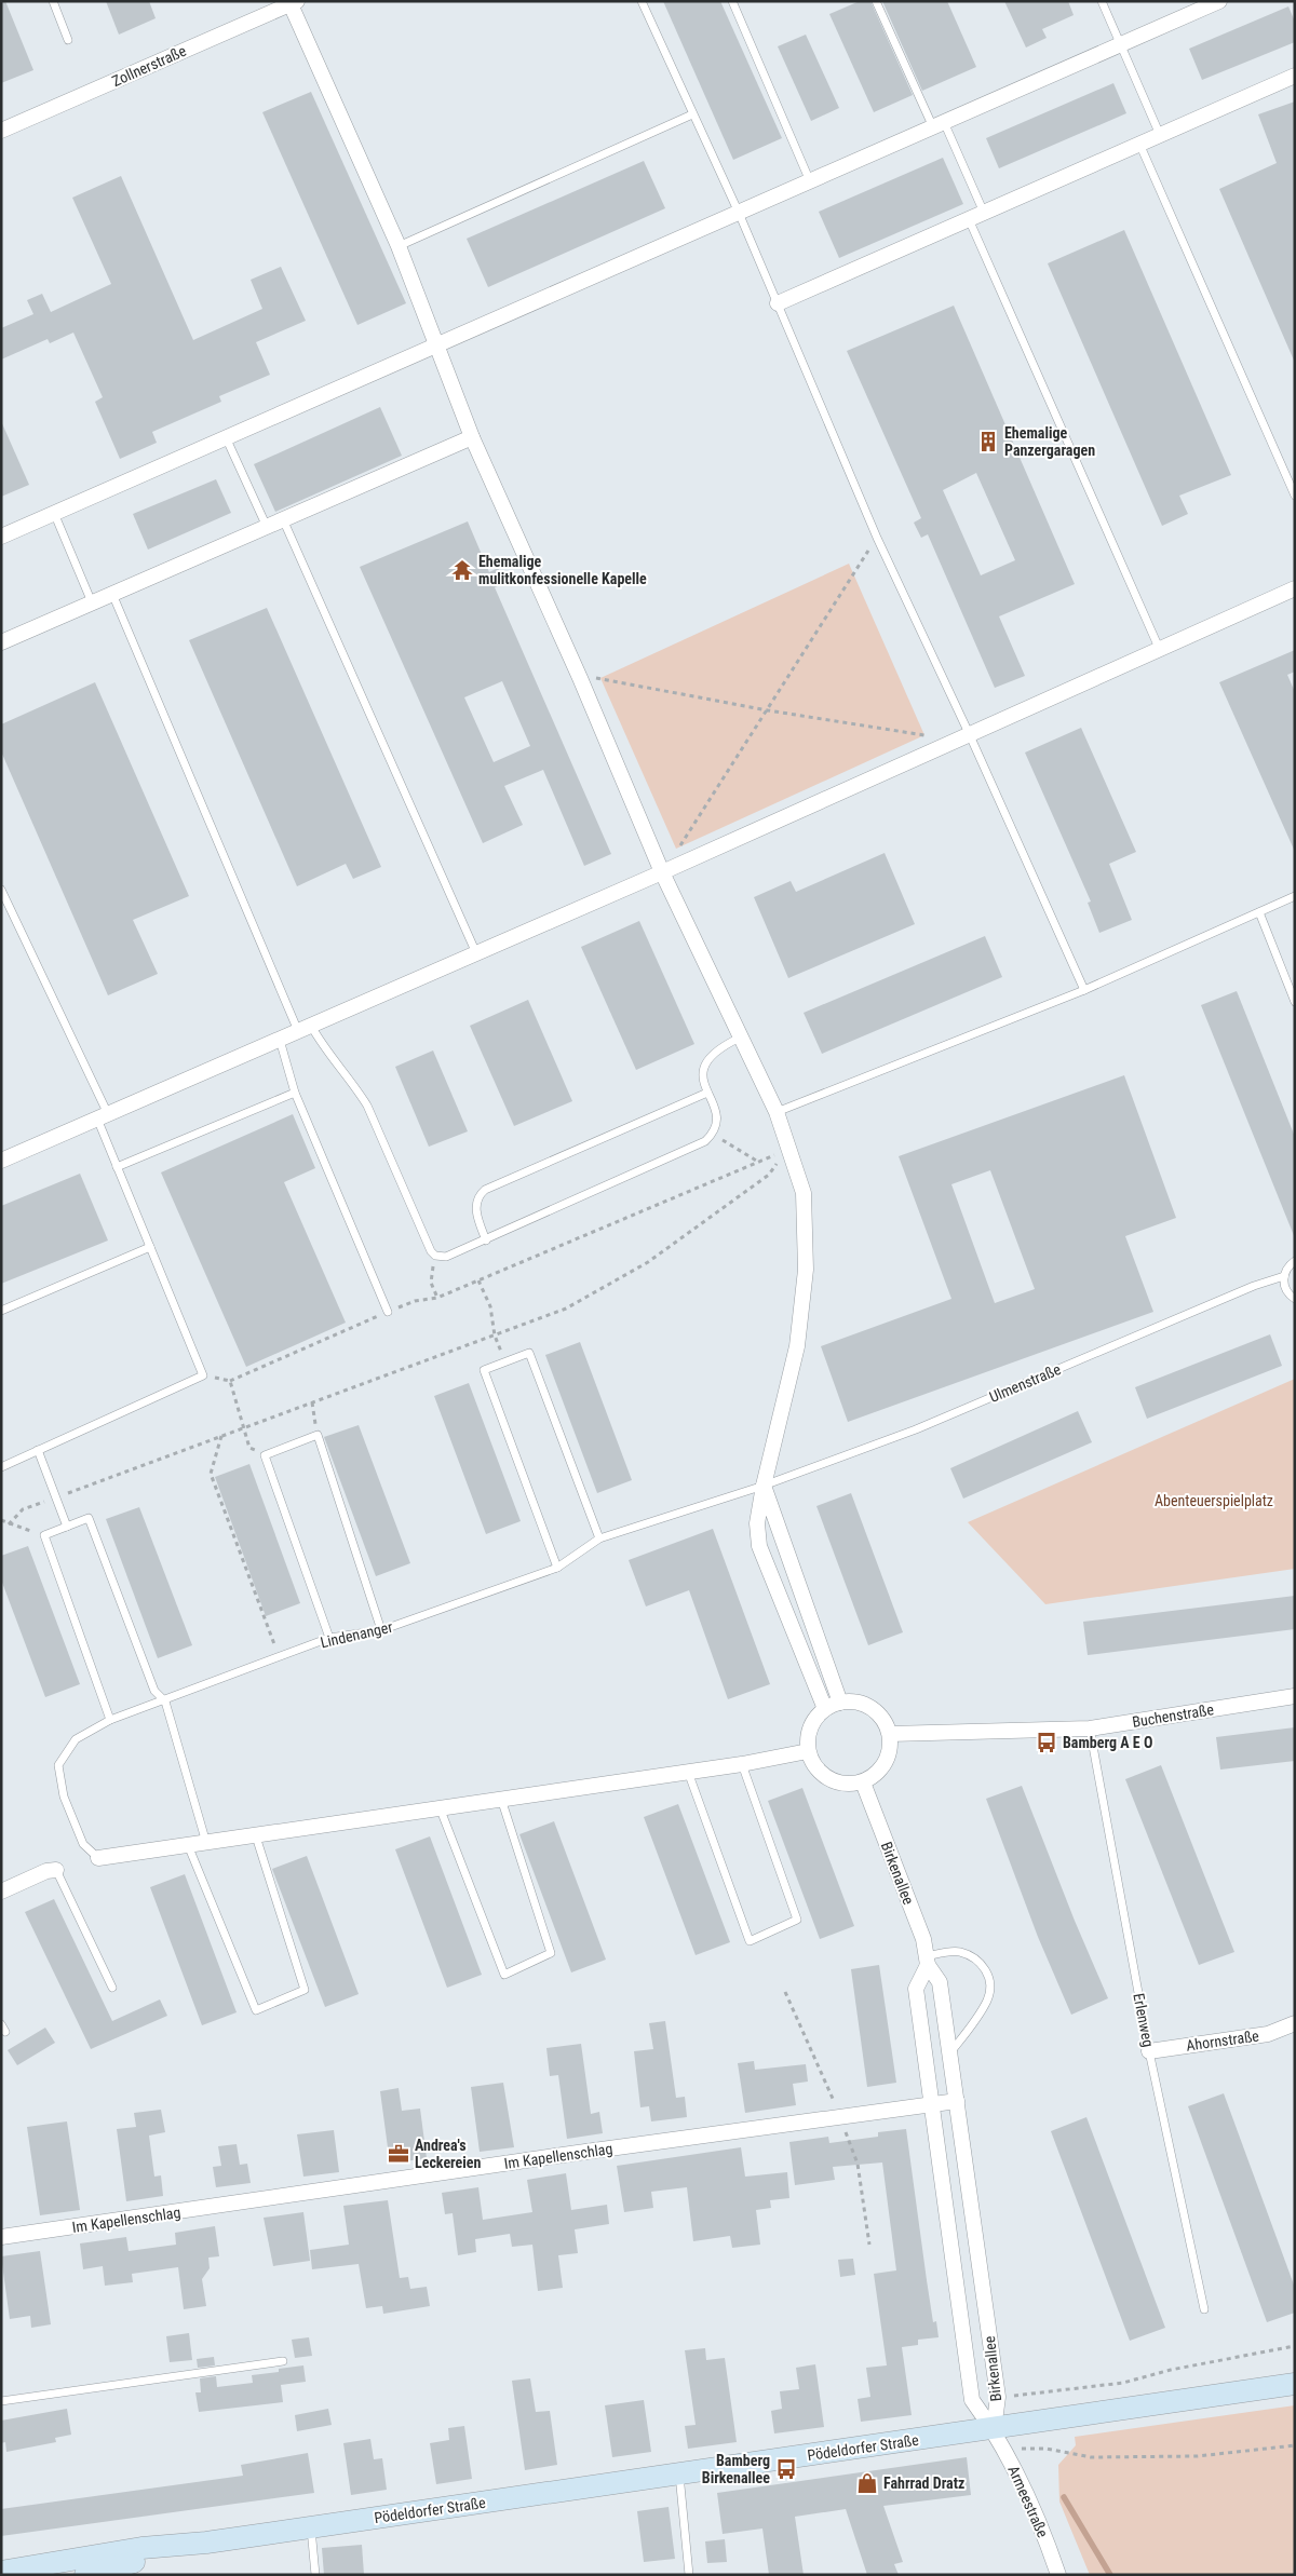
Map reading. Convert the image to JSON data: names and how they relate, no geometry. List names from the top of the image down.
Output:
{
  "streets": {
    "main road": ["Pödeldorfer Straße"],
    "street": [
      "Zollnerstraße",
      "Buchenstraße",
      "Birkenallee",
      "Ahornstraße",
      "Im Kapellenschlag",
      "Armeestraße"
    ],
    "lane": ["Ulmenstraße", "Lindenanger", "Erlenweg"]
  },
  "crossings": [
    ["Ulmenstraße", "Lindenanger"],
    ["Buchenstraße", "Birkenallee"],
    ["Buchenstraße", "Erlenweg"],
    ["Birkenallee", "Im Kapellenschlag"],
    ["Birkenallee", "Pödeldorfer Straße"],
    ["Birkenallee", "Armeestraße"],
    ["Erlenweg", "Ahornstraße"],
    ["Pödeldorfer Straße", "Armeestraße"]
  ],
  "parks": ["Abenteuerspielplatz"],
  "places": {
    "building": ["Ehemalige Panzergaragen"],
    "temple": ["Ehemalige mulitkonfessionelle Kapelle"],
    "bus stop": ["Bamberg A E O", "Bamberg Birkenallee"],
    "office": ["Andrea's Leckereien"],
    "shop": ["Fahrrad Dratz"]
  }
}
